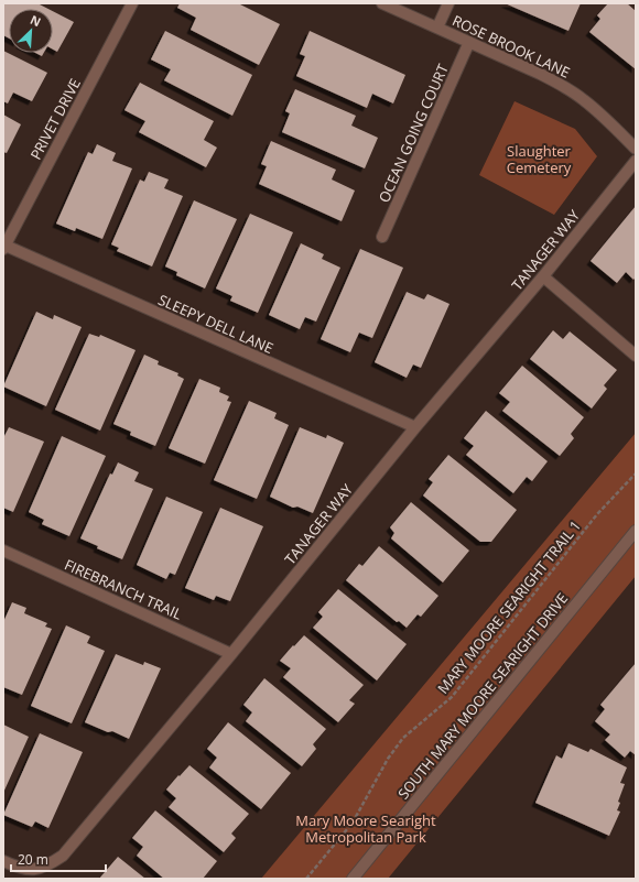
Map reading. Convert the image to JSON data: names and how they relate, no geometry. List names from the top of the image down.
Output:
{
  "streets": {
    "street": [
      "ROSE BROOK LANE",
      "PRIVET DRIVE",
      "OCEAN GOING COURT",
      "TANAGER WAY",
      "SLEEPY DELL LANE",
      "FIREBRANCH TRAIL",
      "SOUTH MARY MOORE SEARIGHT DRIVE"
    ],
    "path": ["MARY MOORE SEARIGHT TRAIL 1"]
  },
  "crossings": [
    ["ROSE BROOK LANE", "OCEAN GOING COURT"],
    ["PRIVET DRIVE", "SLEEPY DELL LANE"],
    ["TANAGER WAY", "SLEEPY DELL LANE"],
    ["TANAGER WAY", "FIREBRANCH TRAIL"]
  ],
  "parks": ["Slaughter Cemetery", "Mary Moore Searight Metropolitan Park"],
  "scale_bar": "20 m",
  "north": "top right"
}
